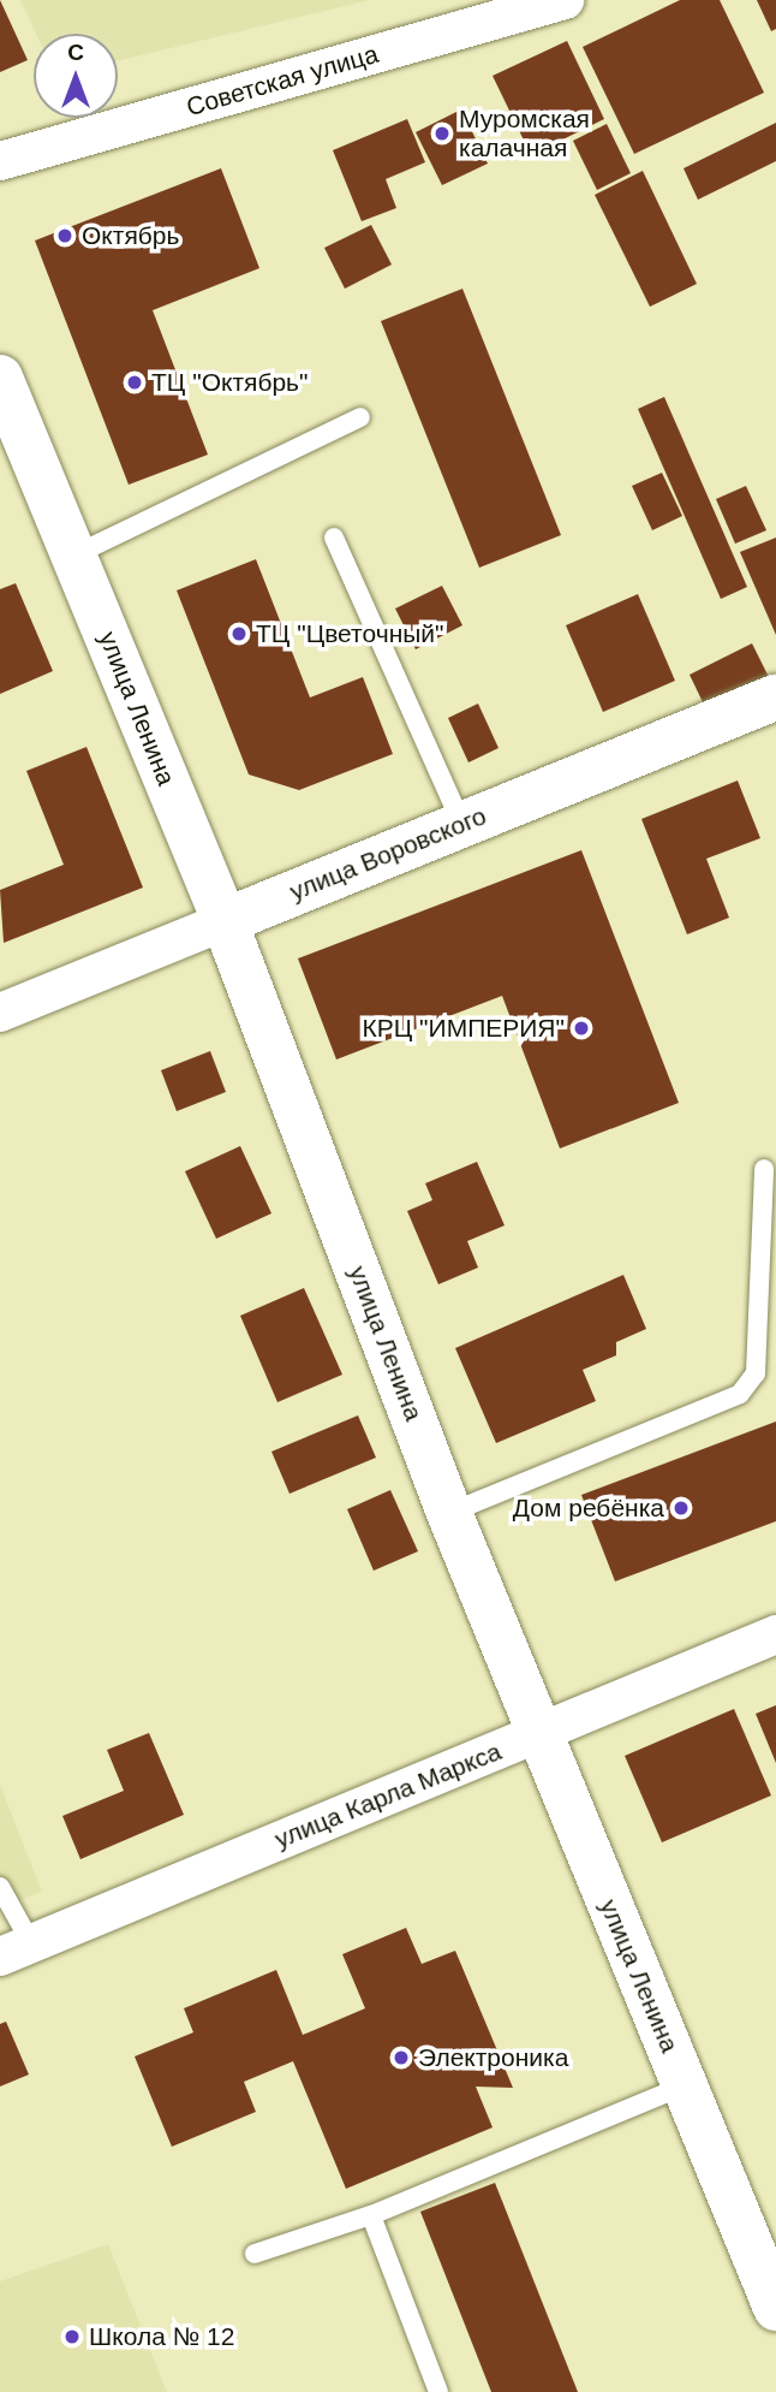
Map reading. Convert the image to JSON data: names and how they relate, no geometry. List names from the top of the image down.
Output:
{
  "streets": {
    "street": [
      "Советская улица",
      "улица Ленина",
      "улица Воровского",
      "улица Карла Маркса"
    ]
  },
  "crossings": [
    ["улица Ленина", "улица Воровского"],
    ["улица Ленина", "улица Карла Маркса"]
  ],
  "places": [
    "Муромская калачная",
    "Октябрь",
    "ТЦ \"Октябрь\"",
    "ТЦ \"Цветочный\"",
    "КРЦ \"ИМПЕРИЯ\"",
    "Дом ребёнка",
    "Электроника",
    "Школа № 12"
  ],
  "north": "top"
}
